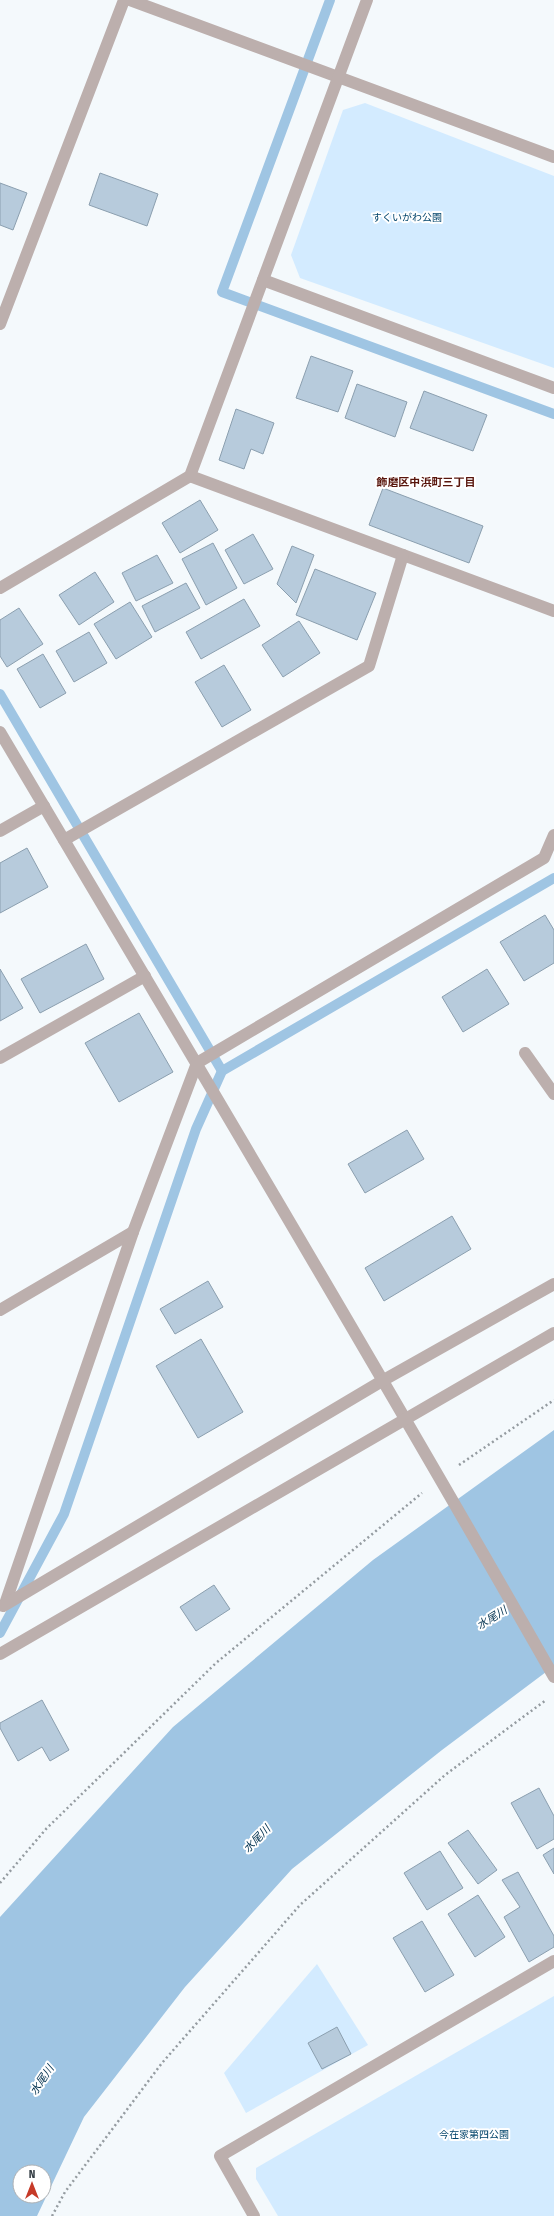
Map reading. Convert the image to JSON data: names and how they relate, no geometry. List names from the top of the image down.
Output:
{
  "districts": ["飾磨区中浜町三丁目"],
  "water": ["水尾川"],
  "parks": ["すくいがわ公園", "今在家第四公園"],
  "north": "top"
}
